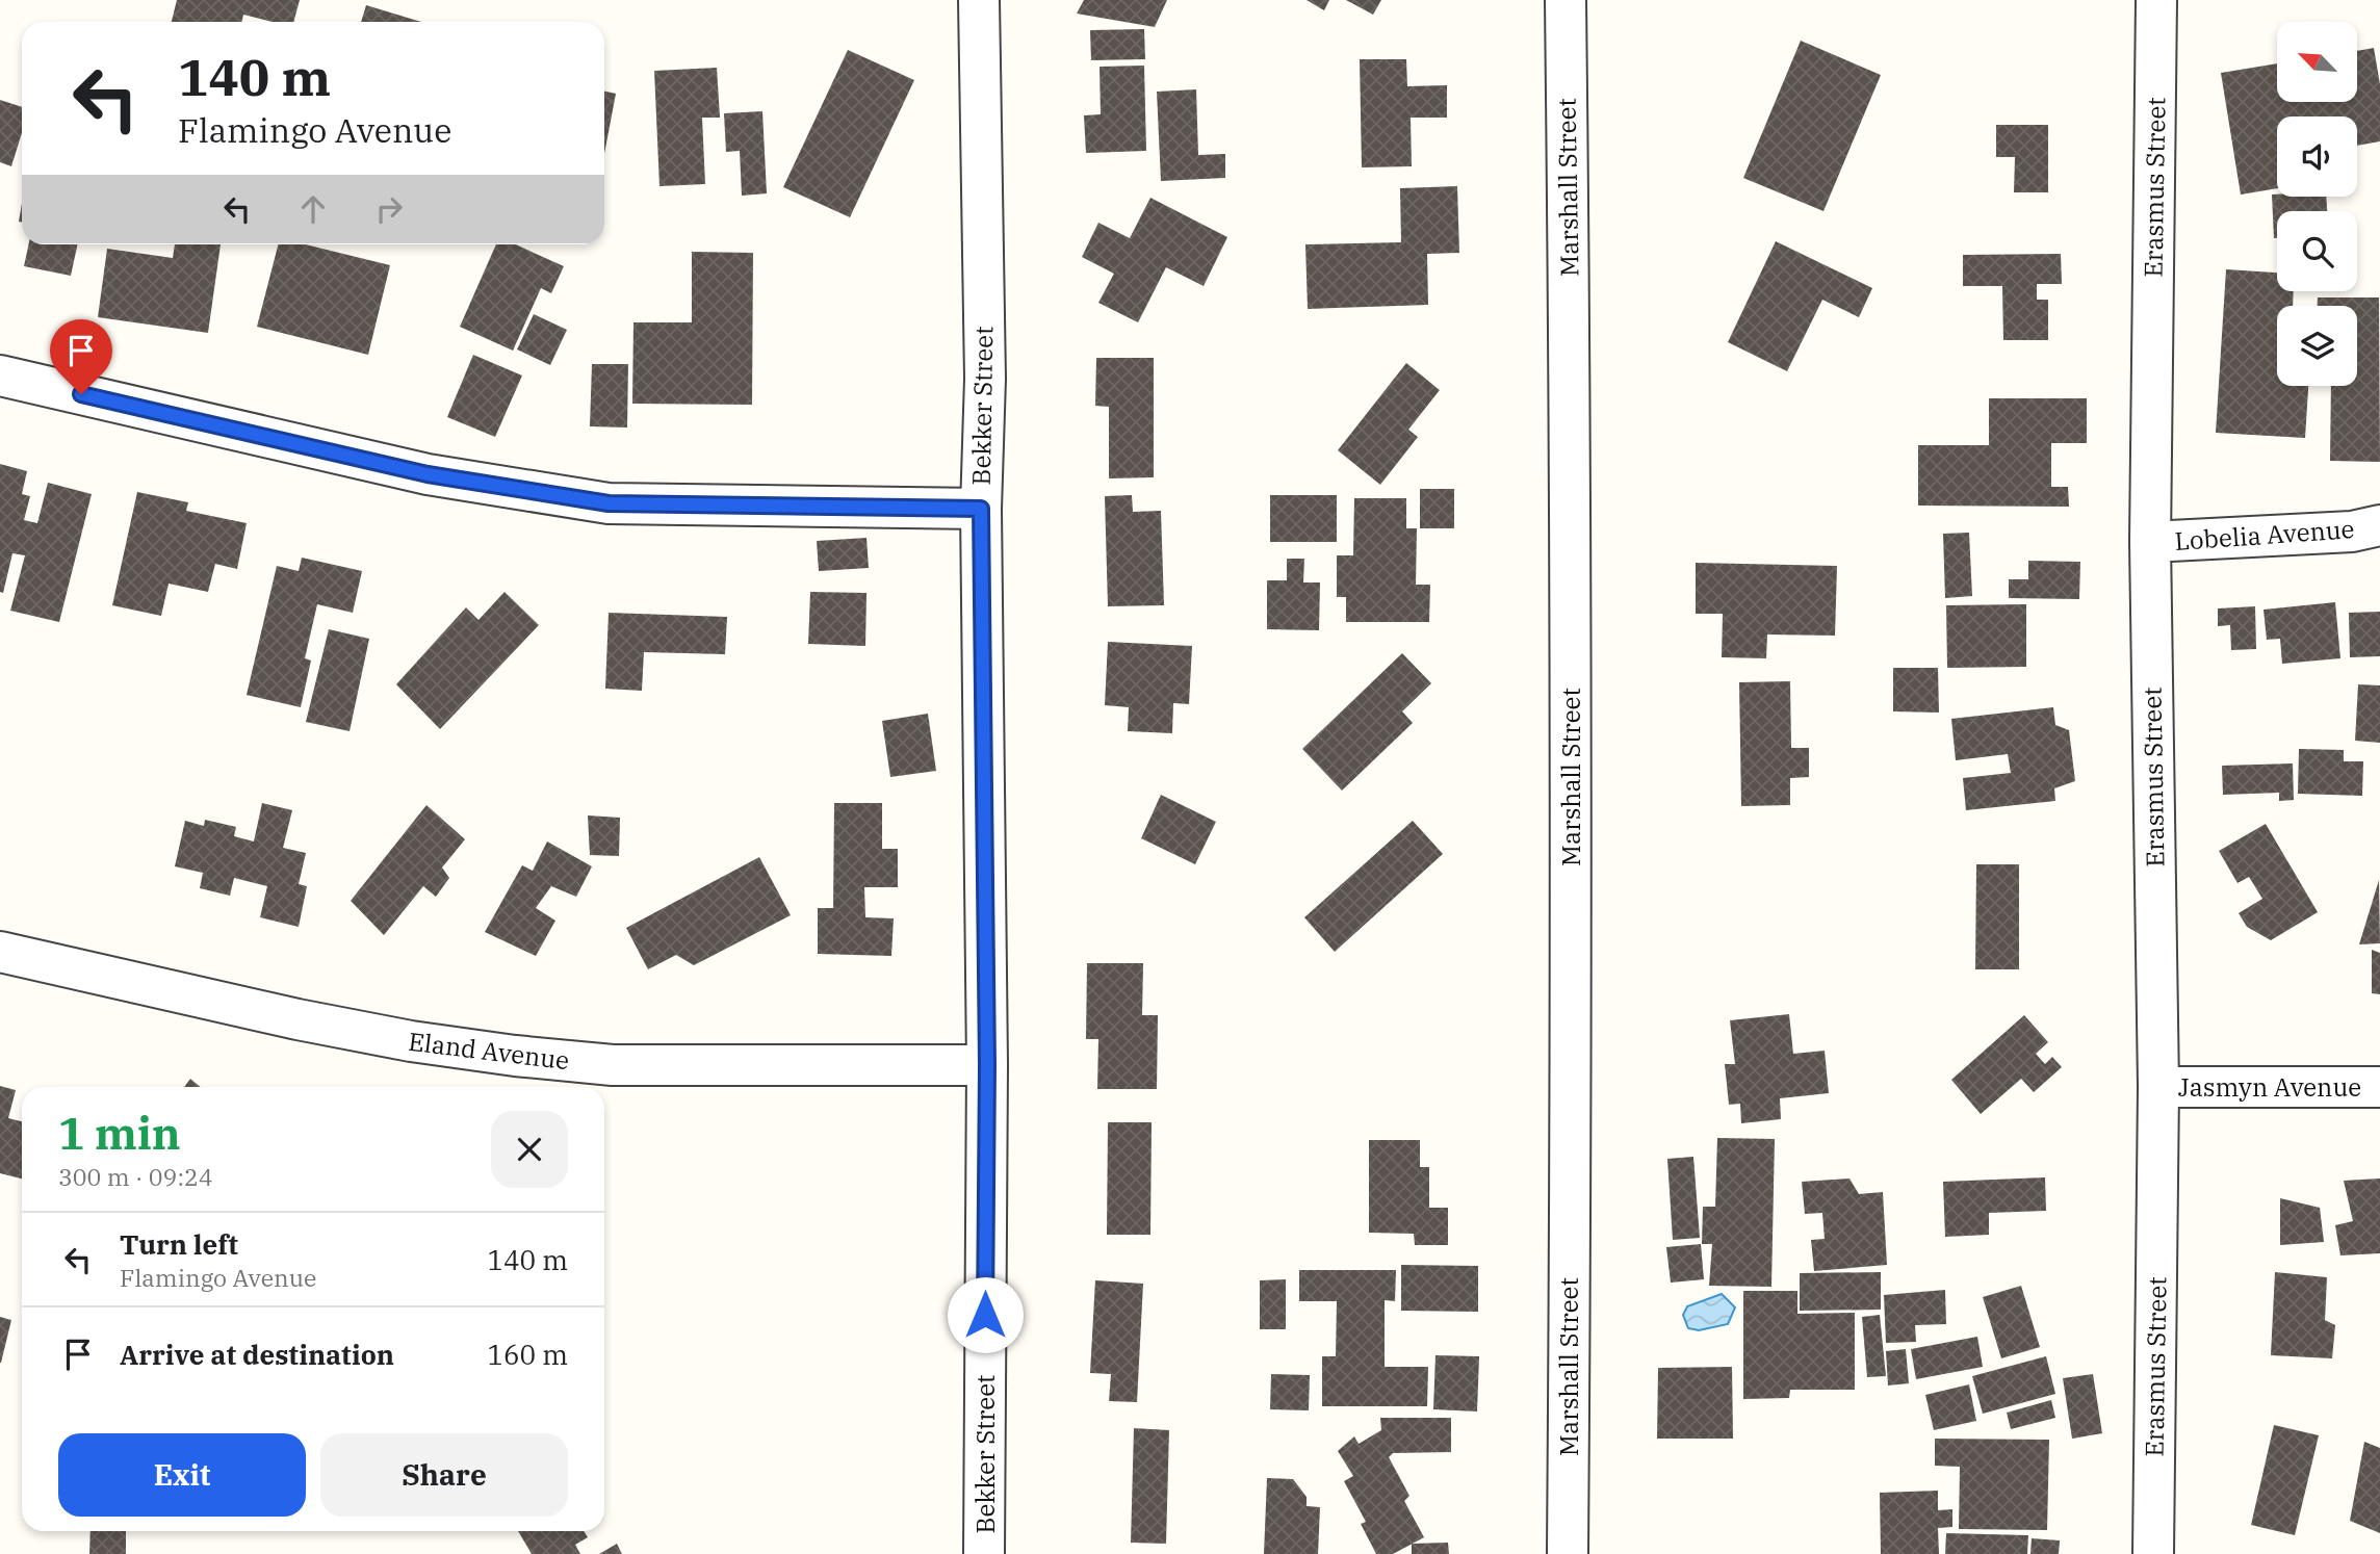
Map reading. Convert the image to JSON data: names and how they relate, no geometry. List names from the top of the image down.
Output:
{
  "streets": {
    "street": [
      "Marshall Street",
      "Erasmus Street",
      "Bekker Street",
      "Lobelia Avenue",
      "Eland Avenue",
      "Jasmyn Avenue"
    ]
  },
  "crossings": [
    ["Erasmus Street", "Lobelia Avenue"],
    ["Erasmus Street", "Jasmyn Avenue"],
    ["Bekker Street", "Eland Avenue"]
  ],
  "north": "top left",
  "page": {
    "turn": ["140 m", "Flamingo Avenue"],
    "heading": ["1 min", "300 m · 09:24"],
    "list": [
      {
        "name": "Turn left",
        "note": "Flamingo Avenue",
        "value": "140 m"
      },
      {
        "name": "Arrive at destination",
        "value": "160 m"
      }
    ],
    "buttons": ["Exit", "Share"]
  }
}
